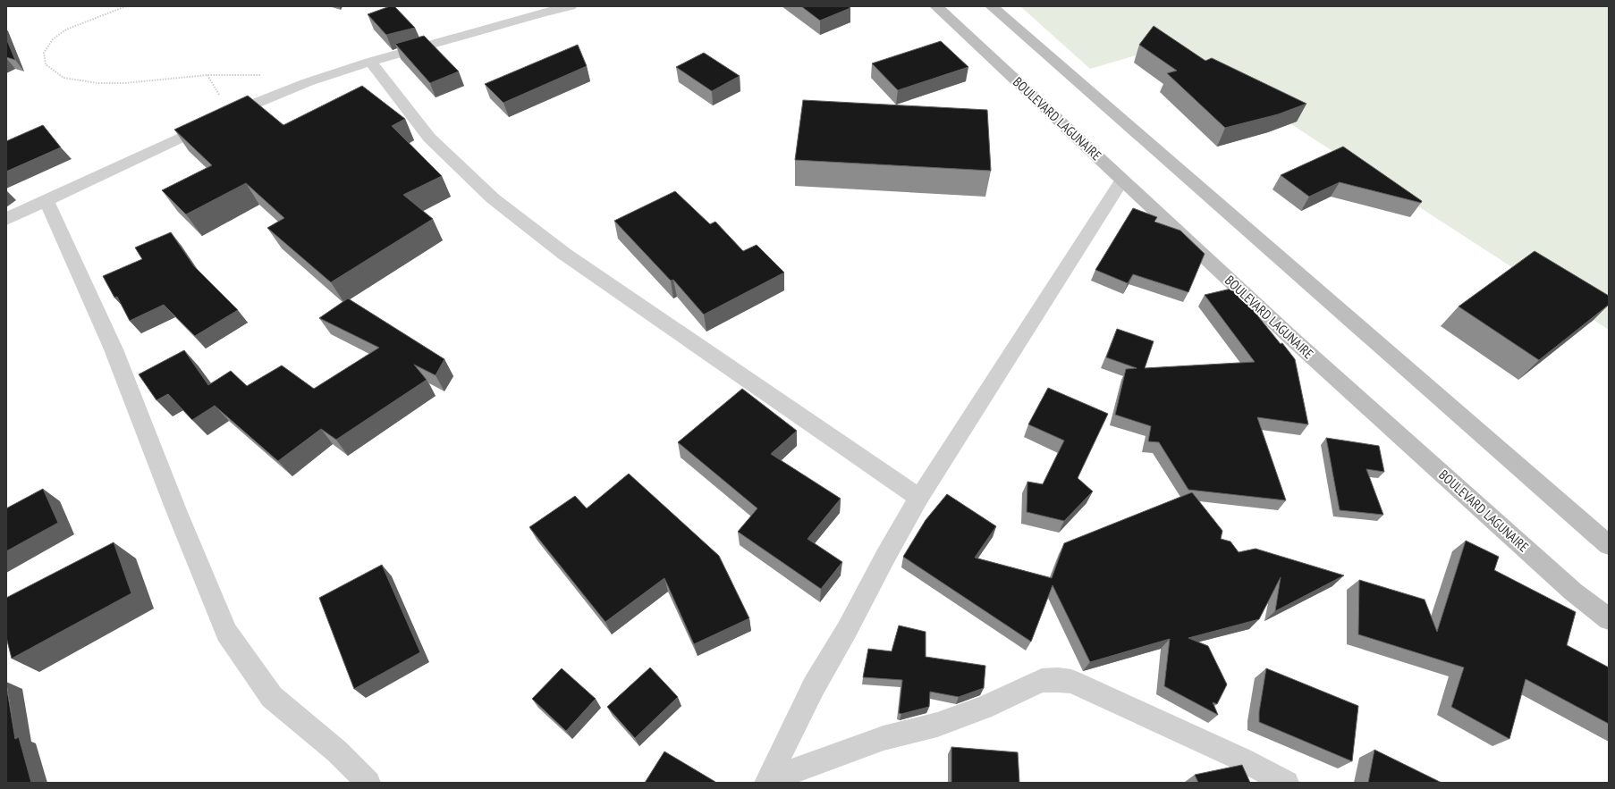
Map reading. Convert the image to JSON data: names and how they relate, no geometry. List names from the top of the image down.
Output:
{
  "streets": {
    "main road": ["BOULEVARD LAGUNAIRE"]
  }
}
